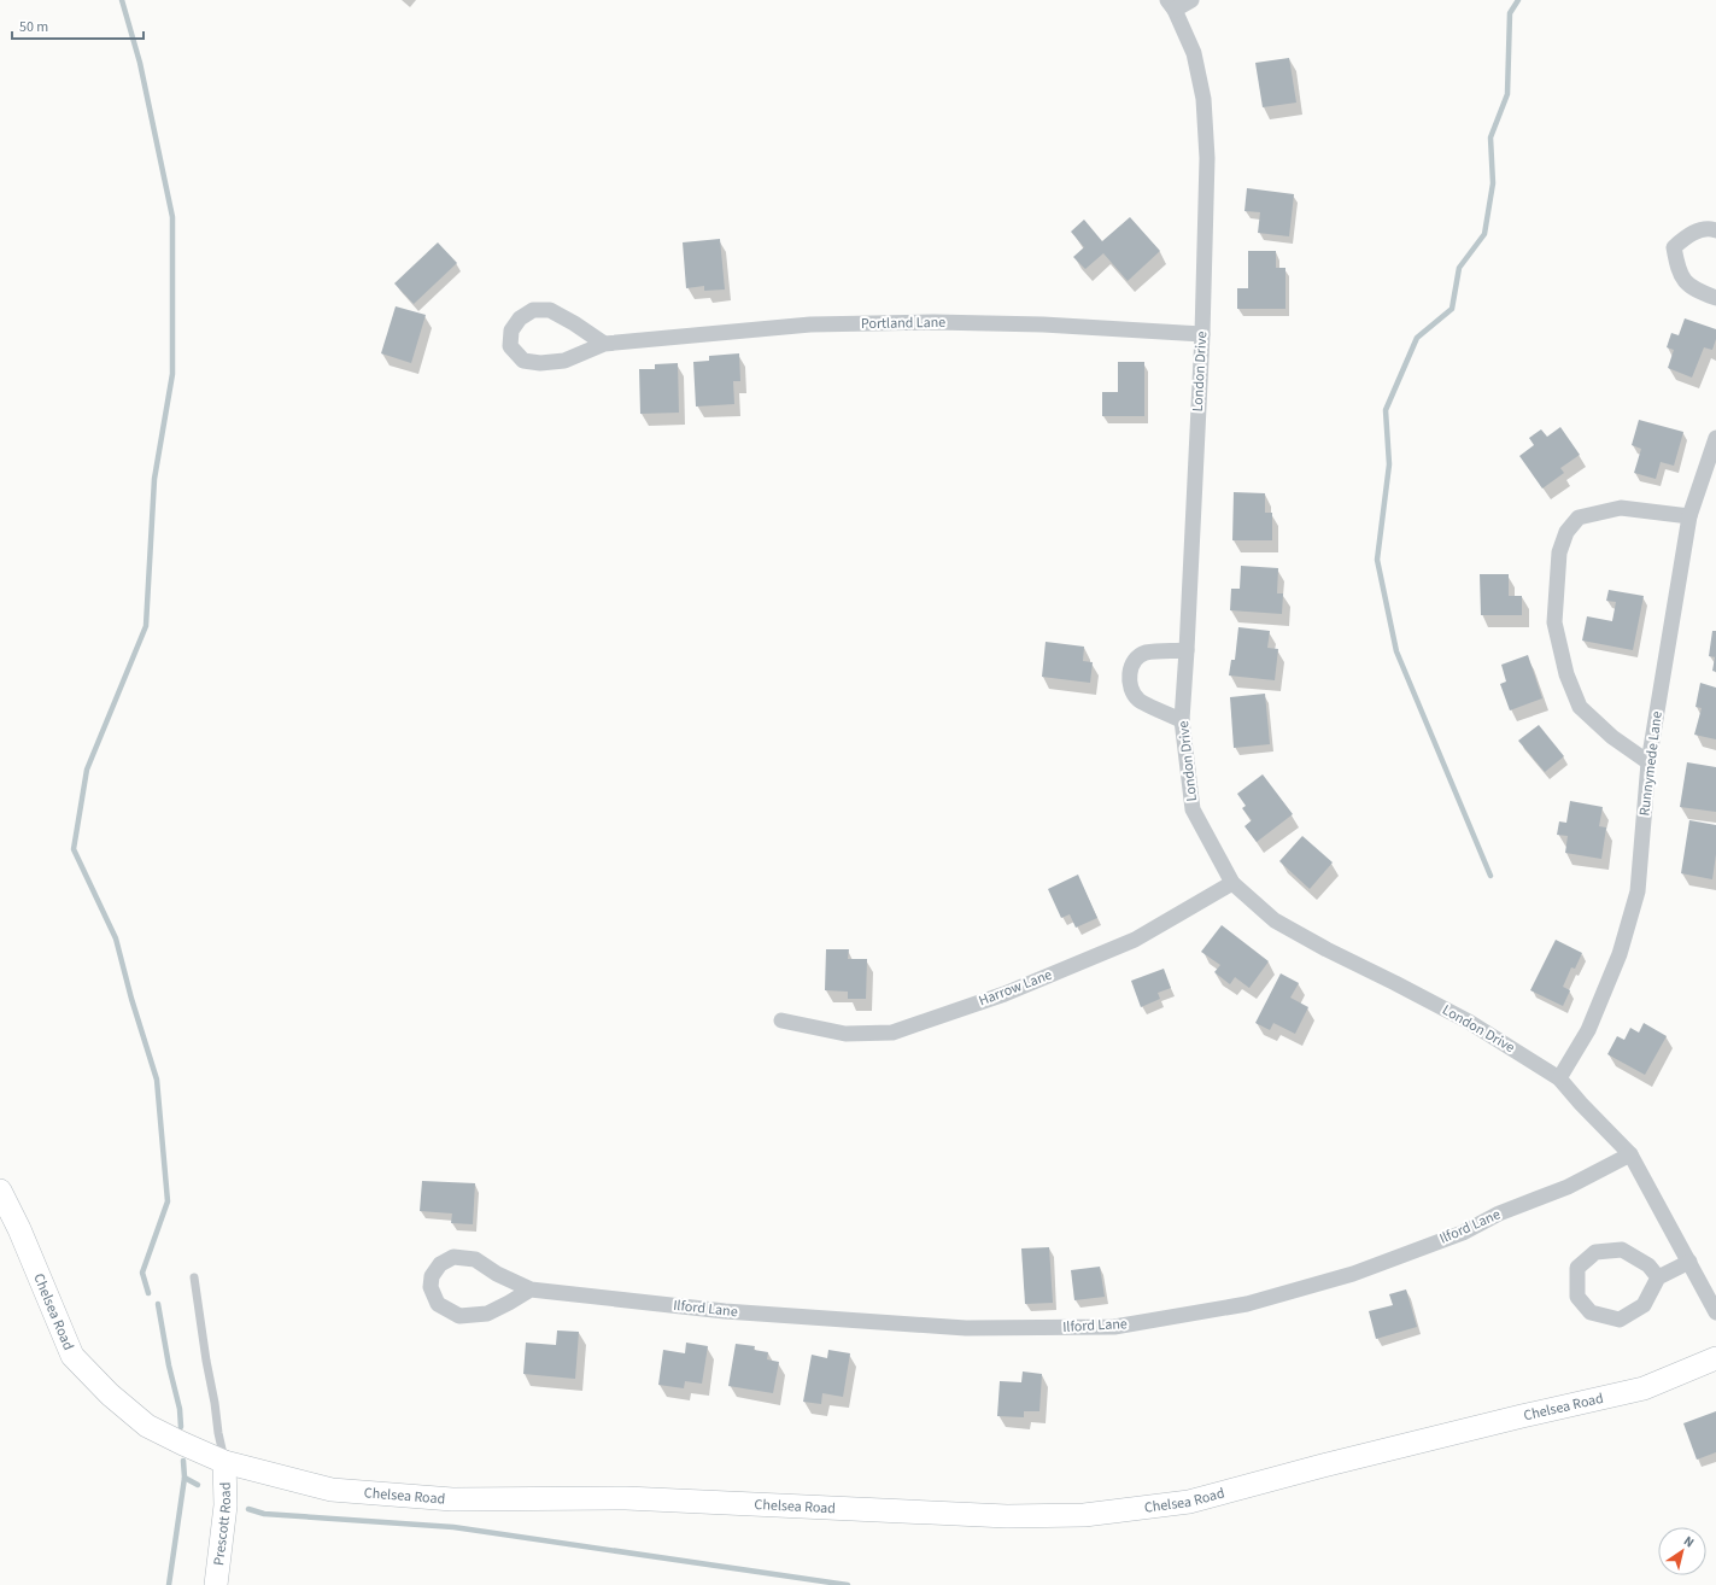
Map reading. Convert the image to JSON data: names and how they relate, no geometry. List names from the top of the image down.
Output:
{
  "streets": {
    "street": [
      "Portland Lane",
      "London Drive",
      "Runnymede Lane",
      "Harrow Lane",
      "Ilford Lane",
      "Chelsea Road",
      "Prescott Road"
    ]
  },
  "crossings": [
    ["Portland Lane", "London Drive"],
    ["London Drive", "Runnymede Lane"],
    ["London Drive", "Harrow Lane"],
    ["London Drive", "Ilford Lane"],
    ["Chelsea Road", "Prescott Road"]
  ],
  "scale_bar": "50 m",
  "north": "top right"
}
